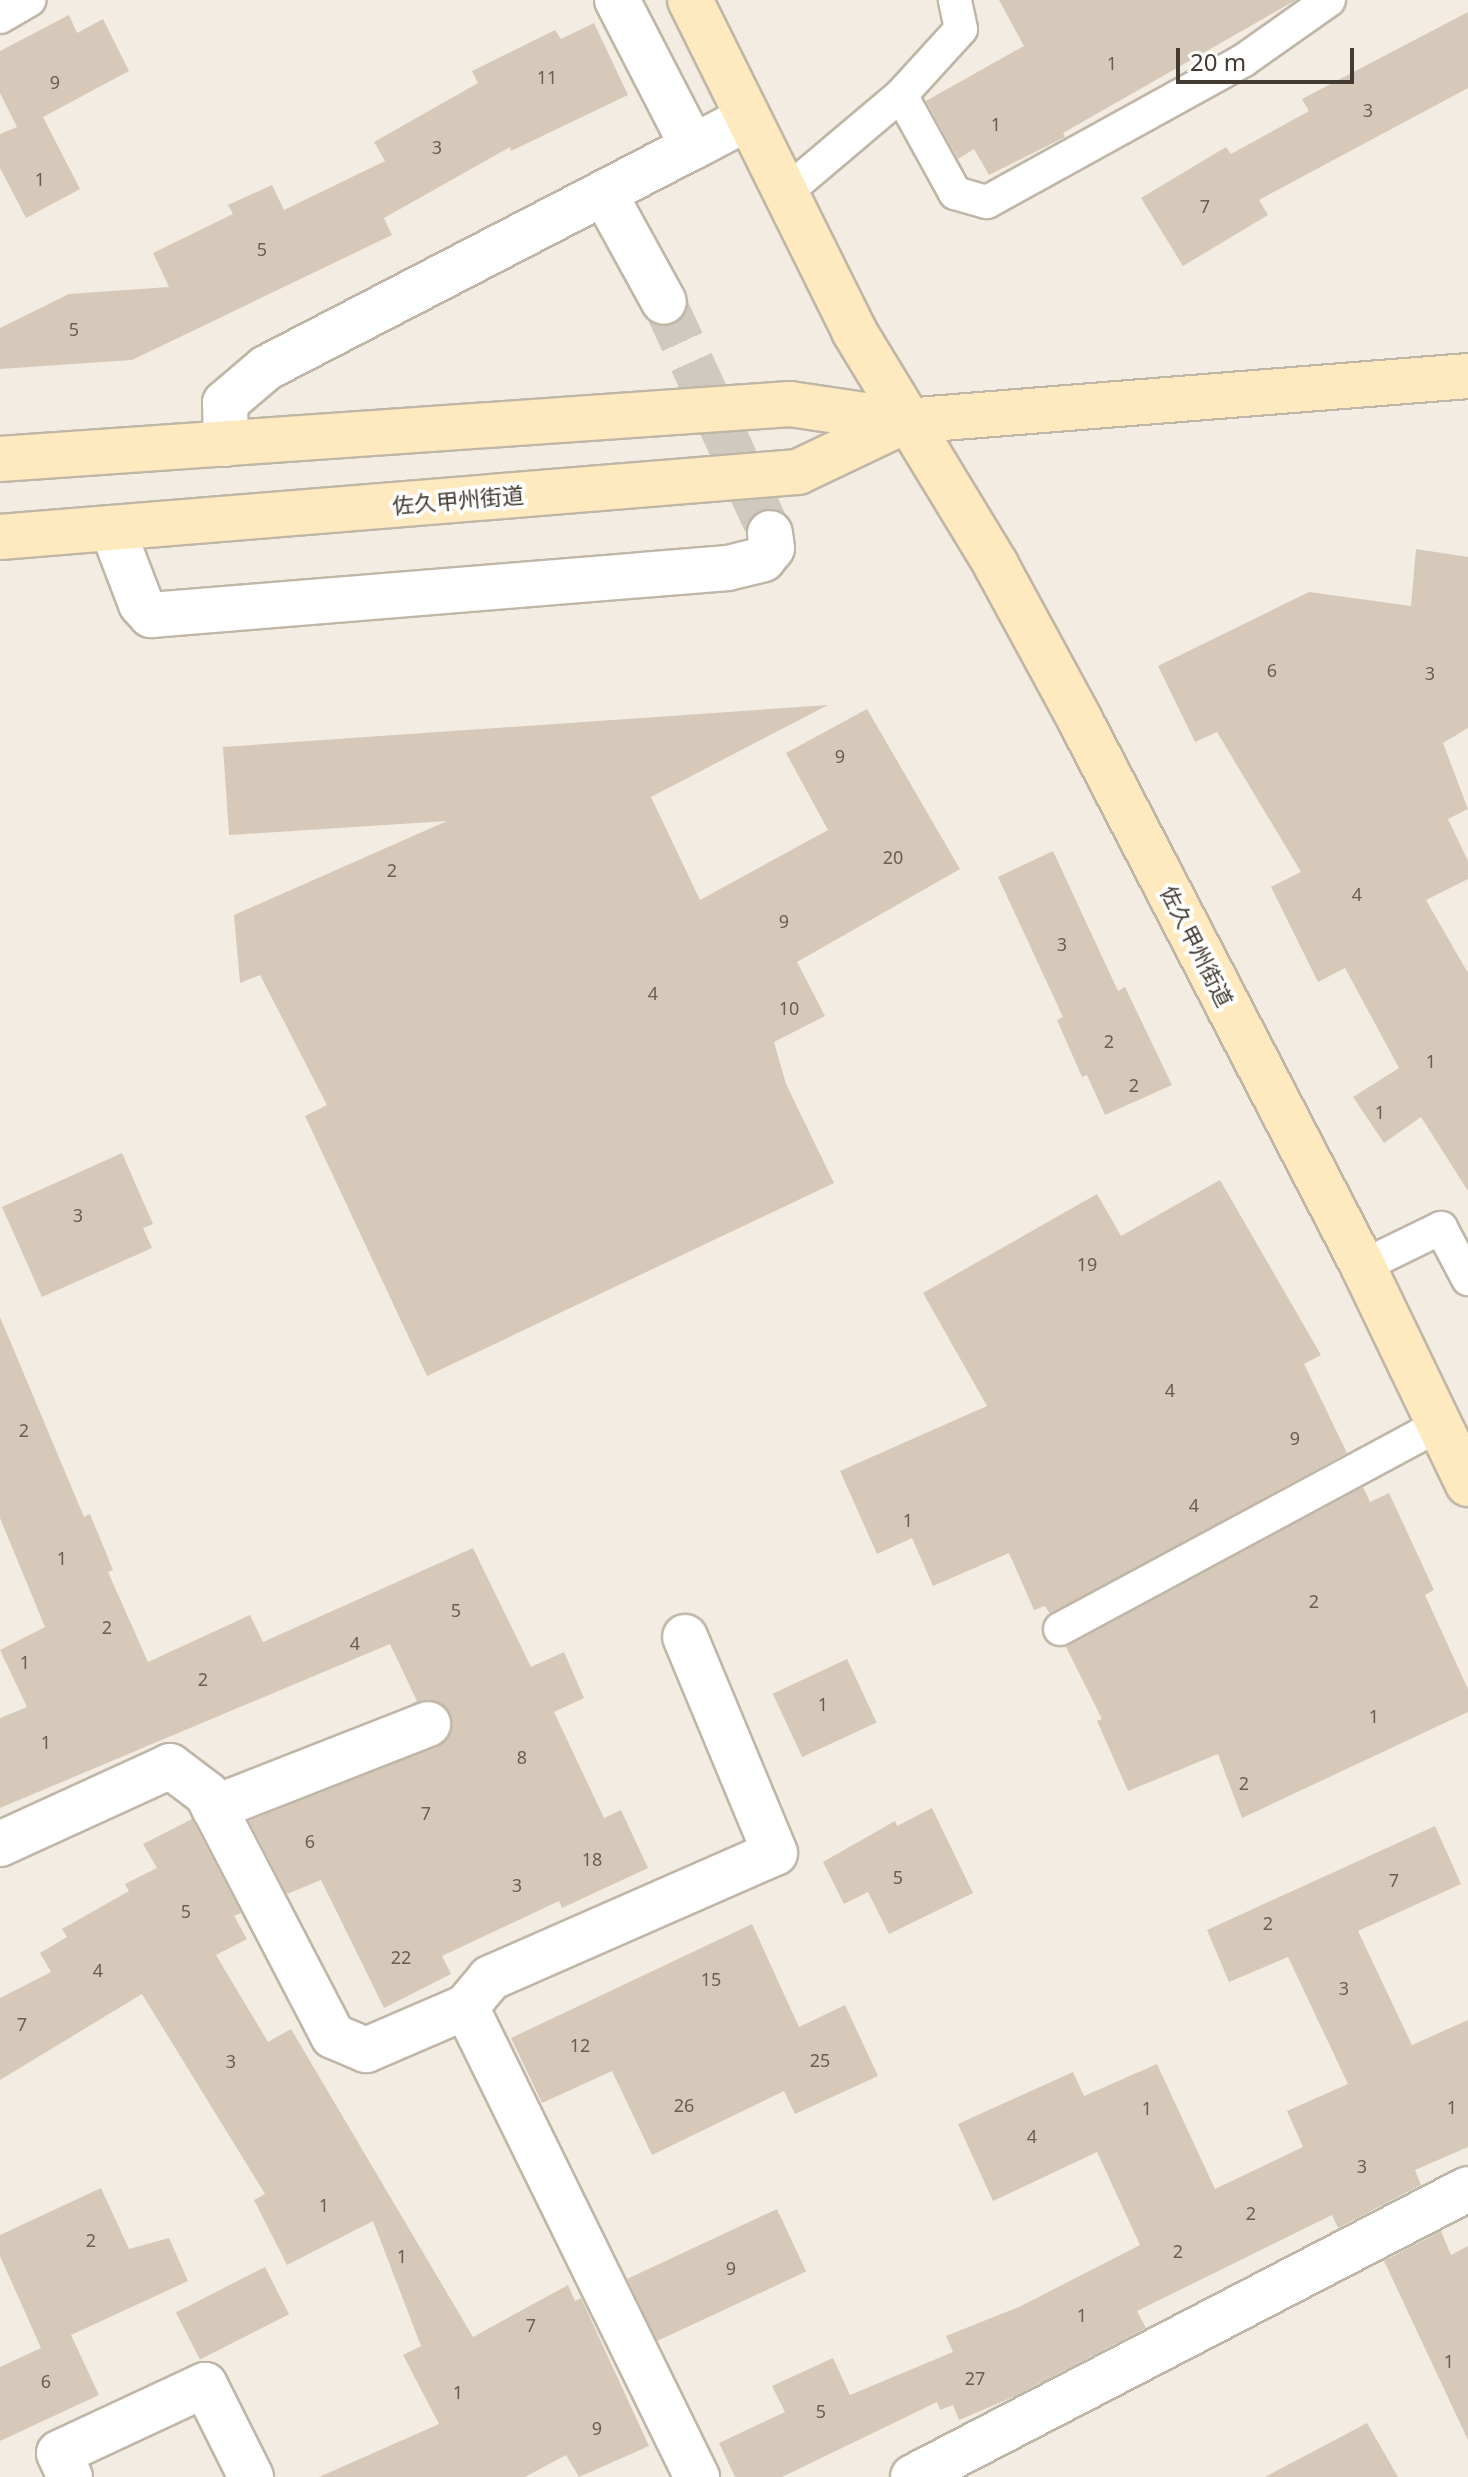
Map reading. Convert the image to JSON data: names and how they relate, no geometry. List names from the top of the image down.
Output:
{
  "streets": {
    "main road": ["佐久甲州街道"]
  },
  "house_numbers": [
    "1",
    "11",
    "9",
    "3",
    "1",
    "3",
    "1",
    "7",
    "5",
    "5",
    "6",
    "3",
    "9",
    "20",
    "2",
    "4",
    "9",
    "3",
    "4",
    "10",
    "2",
    "1",
    "2",
    "1",
    "3",
    "19",
    "4",
    "2",
    "9",
    "4",
    "1",
    "1",
    "2",
    "5",
    "2",
    "4",
    "1",
    "2",
    "1",
    "1",
    "1",
    "8",
    "2",
    "7",
    "6",
    "18",
    "5",
    "7",
    "3",
    "5",
    "2",
    "22",
    "4",
    "15",
    "3",
    "7",
    "12",
    "25",
    "3",
    "26",
    "1",
    "1",
    "4",
    "3",
    "1",
    "2",
    "2",
    "2",
    "1",
    "9",
    "1",
    "7",
    "1",
    "27",
    "6",
    "1",
    "5",
    "9"
  ],
  "scale_bar": "20 m"
}
